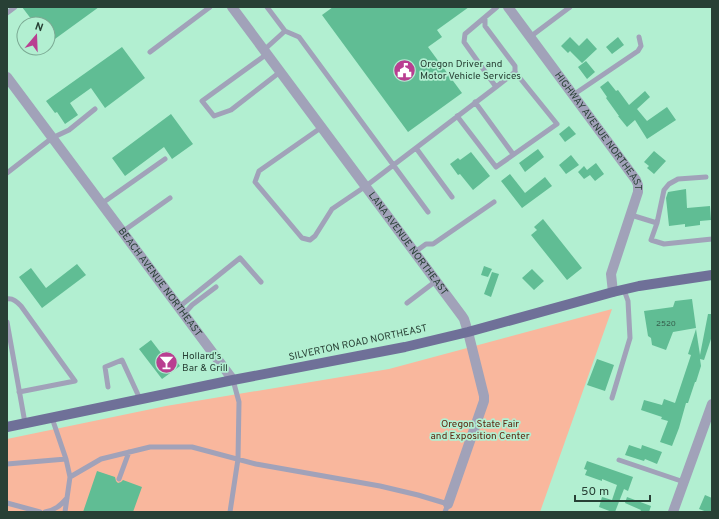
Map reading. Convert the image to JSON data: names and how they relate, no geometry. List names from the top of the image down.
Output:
{
  "streets": {
    "main road": ["SILVERTON ROAD NORTHEAST"],
    "street": ["HIGHWAY AVENUE NORTHEAST", "LANA AVENUE NORTHEAST", "BEACH AVENUE NORTHEAST"]
  },
  "crossings": [
    ["HIGHWAY AVENUE NORTHEAST", "SILVERTON ROAD NORTHEAST"],
    ["LANA AVENUE NORTHEAST", "SILVERTON ROAD NORTHEAST"],
    ["BEACH AVENUE NORTHEAST", "SILVERTON ROAD NORTHEAST"]
  ],
  "parks": ["Oregon State Fair and Exposition Center"],
  "places": {
    "public building": ["Oregon Driver and Motor Vehicle Services"],
    "bar": ["Hollard's Bar & Grill"]
  },
  "house_numbers": ["2520"],
  "scale_bar": "50 m",
  "north": "top"
}
